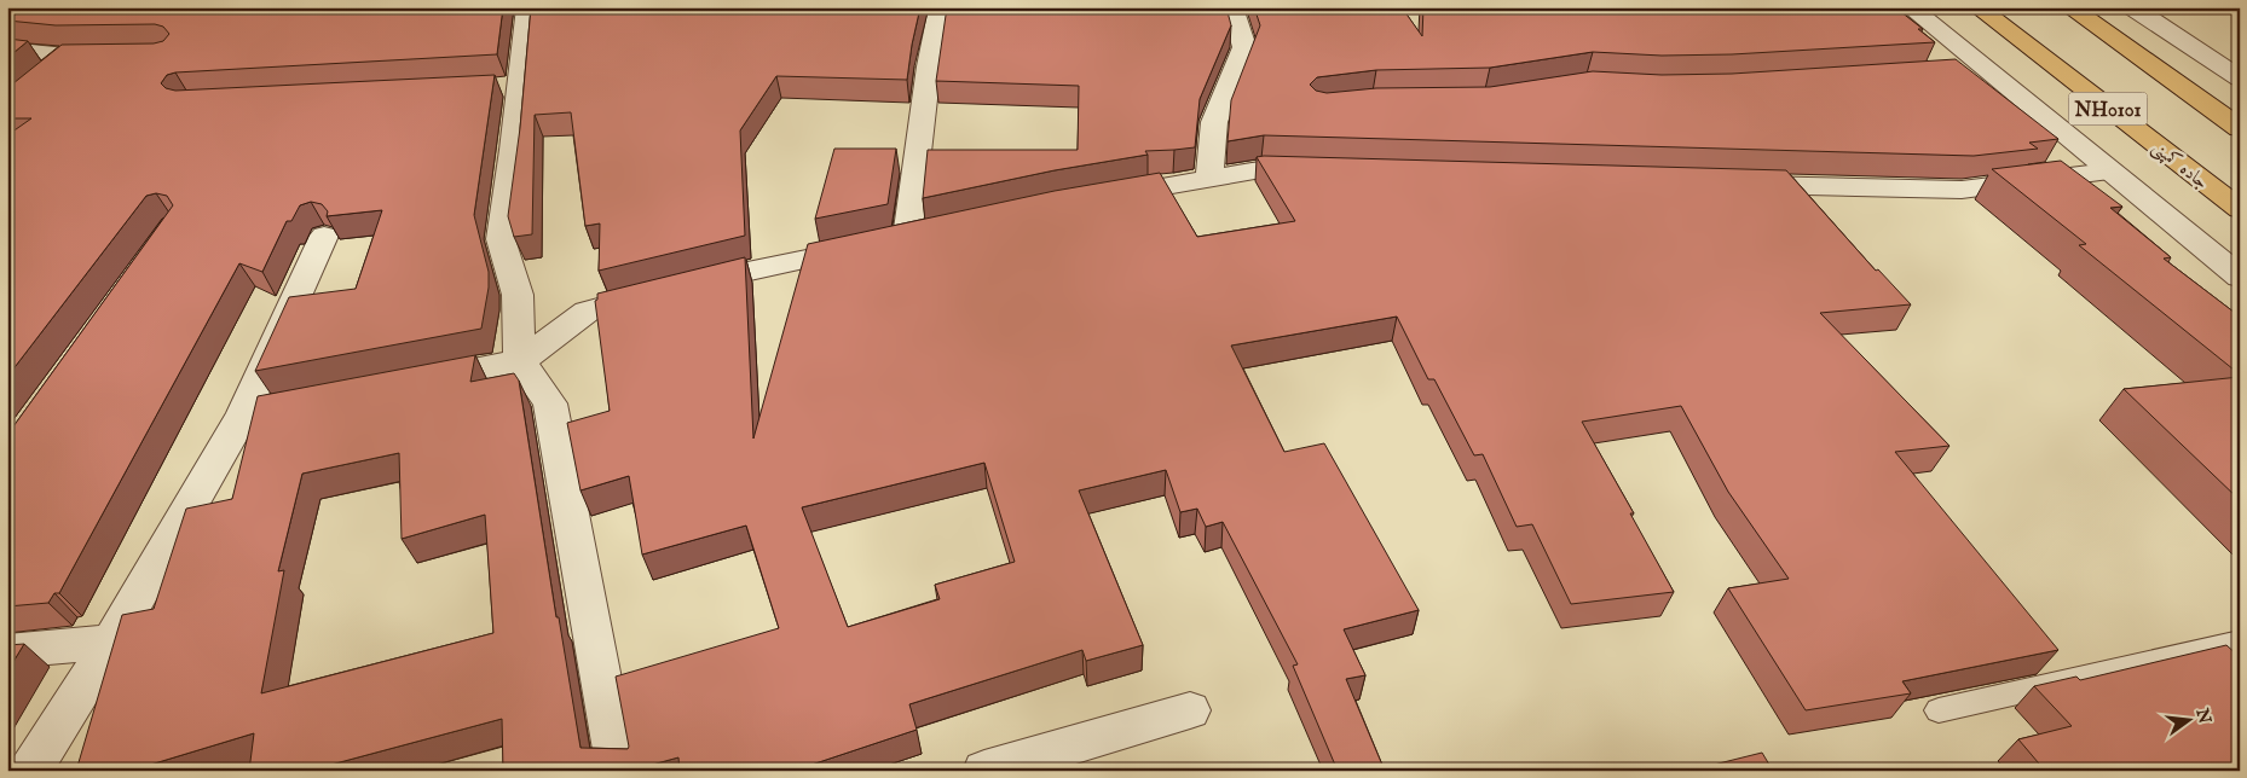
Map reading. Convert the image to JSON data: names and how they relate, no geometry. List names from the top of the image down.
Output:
{
  "streets": {
    "highway": ["NH0101", "جاده کمپنی"]
  },
  "north": "right"
}
